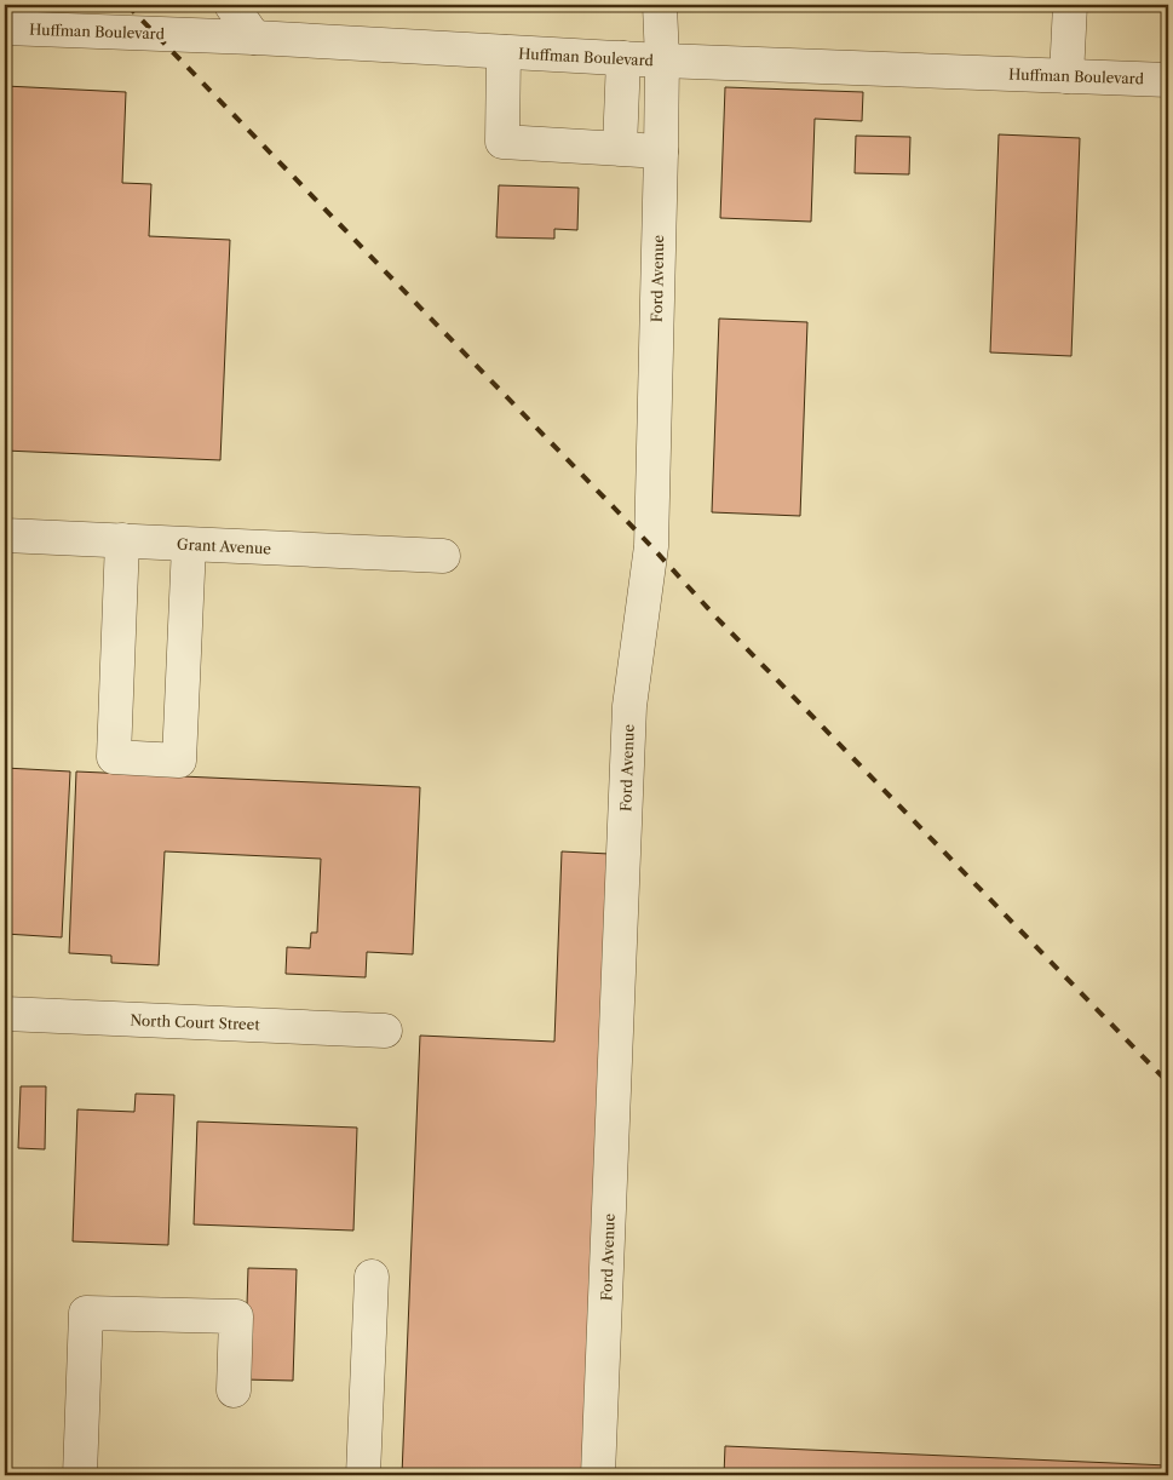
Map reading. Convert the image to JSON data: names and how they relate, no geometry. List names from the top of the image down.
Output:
{
  "streets": {
    "street": [
      "Huffman Boulevard",
      "Ford Avenue",
      "Grant Avenue",
      "North Court Street"
    ]
  },
  "crossings": [
    ["Huffman Boulevard", "Ford Avenue"]
  ]
}
